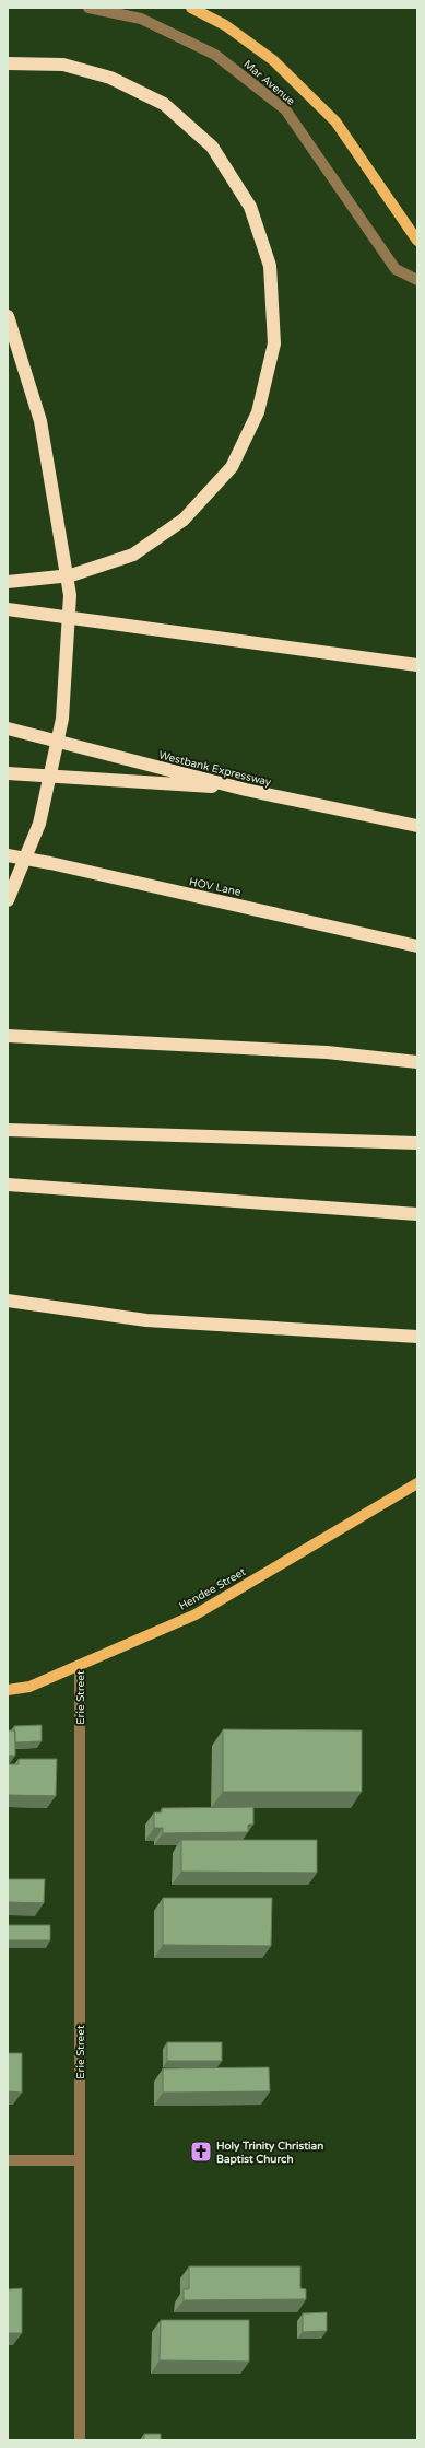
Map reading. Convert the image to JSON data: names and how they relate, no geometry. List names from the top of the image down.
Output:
{
  "streets": {
    "highway": ["Westbank Expressway", "HOV Lane"],
    "main road": ["Mar Avenue", "Hendee Street"],
    "street": ["Erie Street"]
  },
  "crossings": [
    ["Hendee Street", "Erie Street"]
  ],
  "places": {
    "church": ["Holy Trinity Christian Baptist Church"]
  }
}
